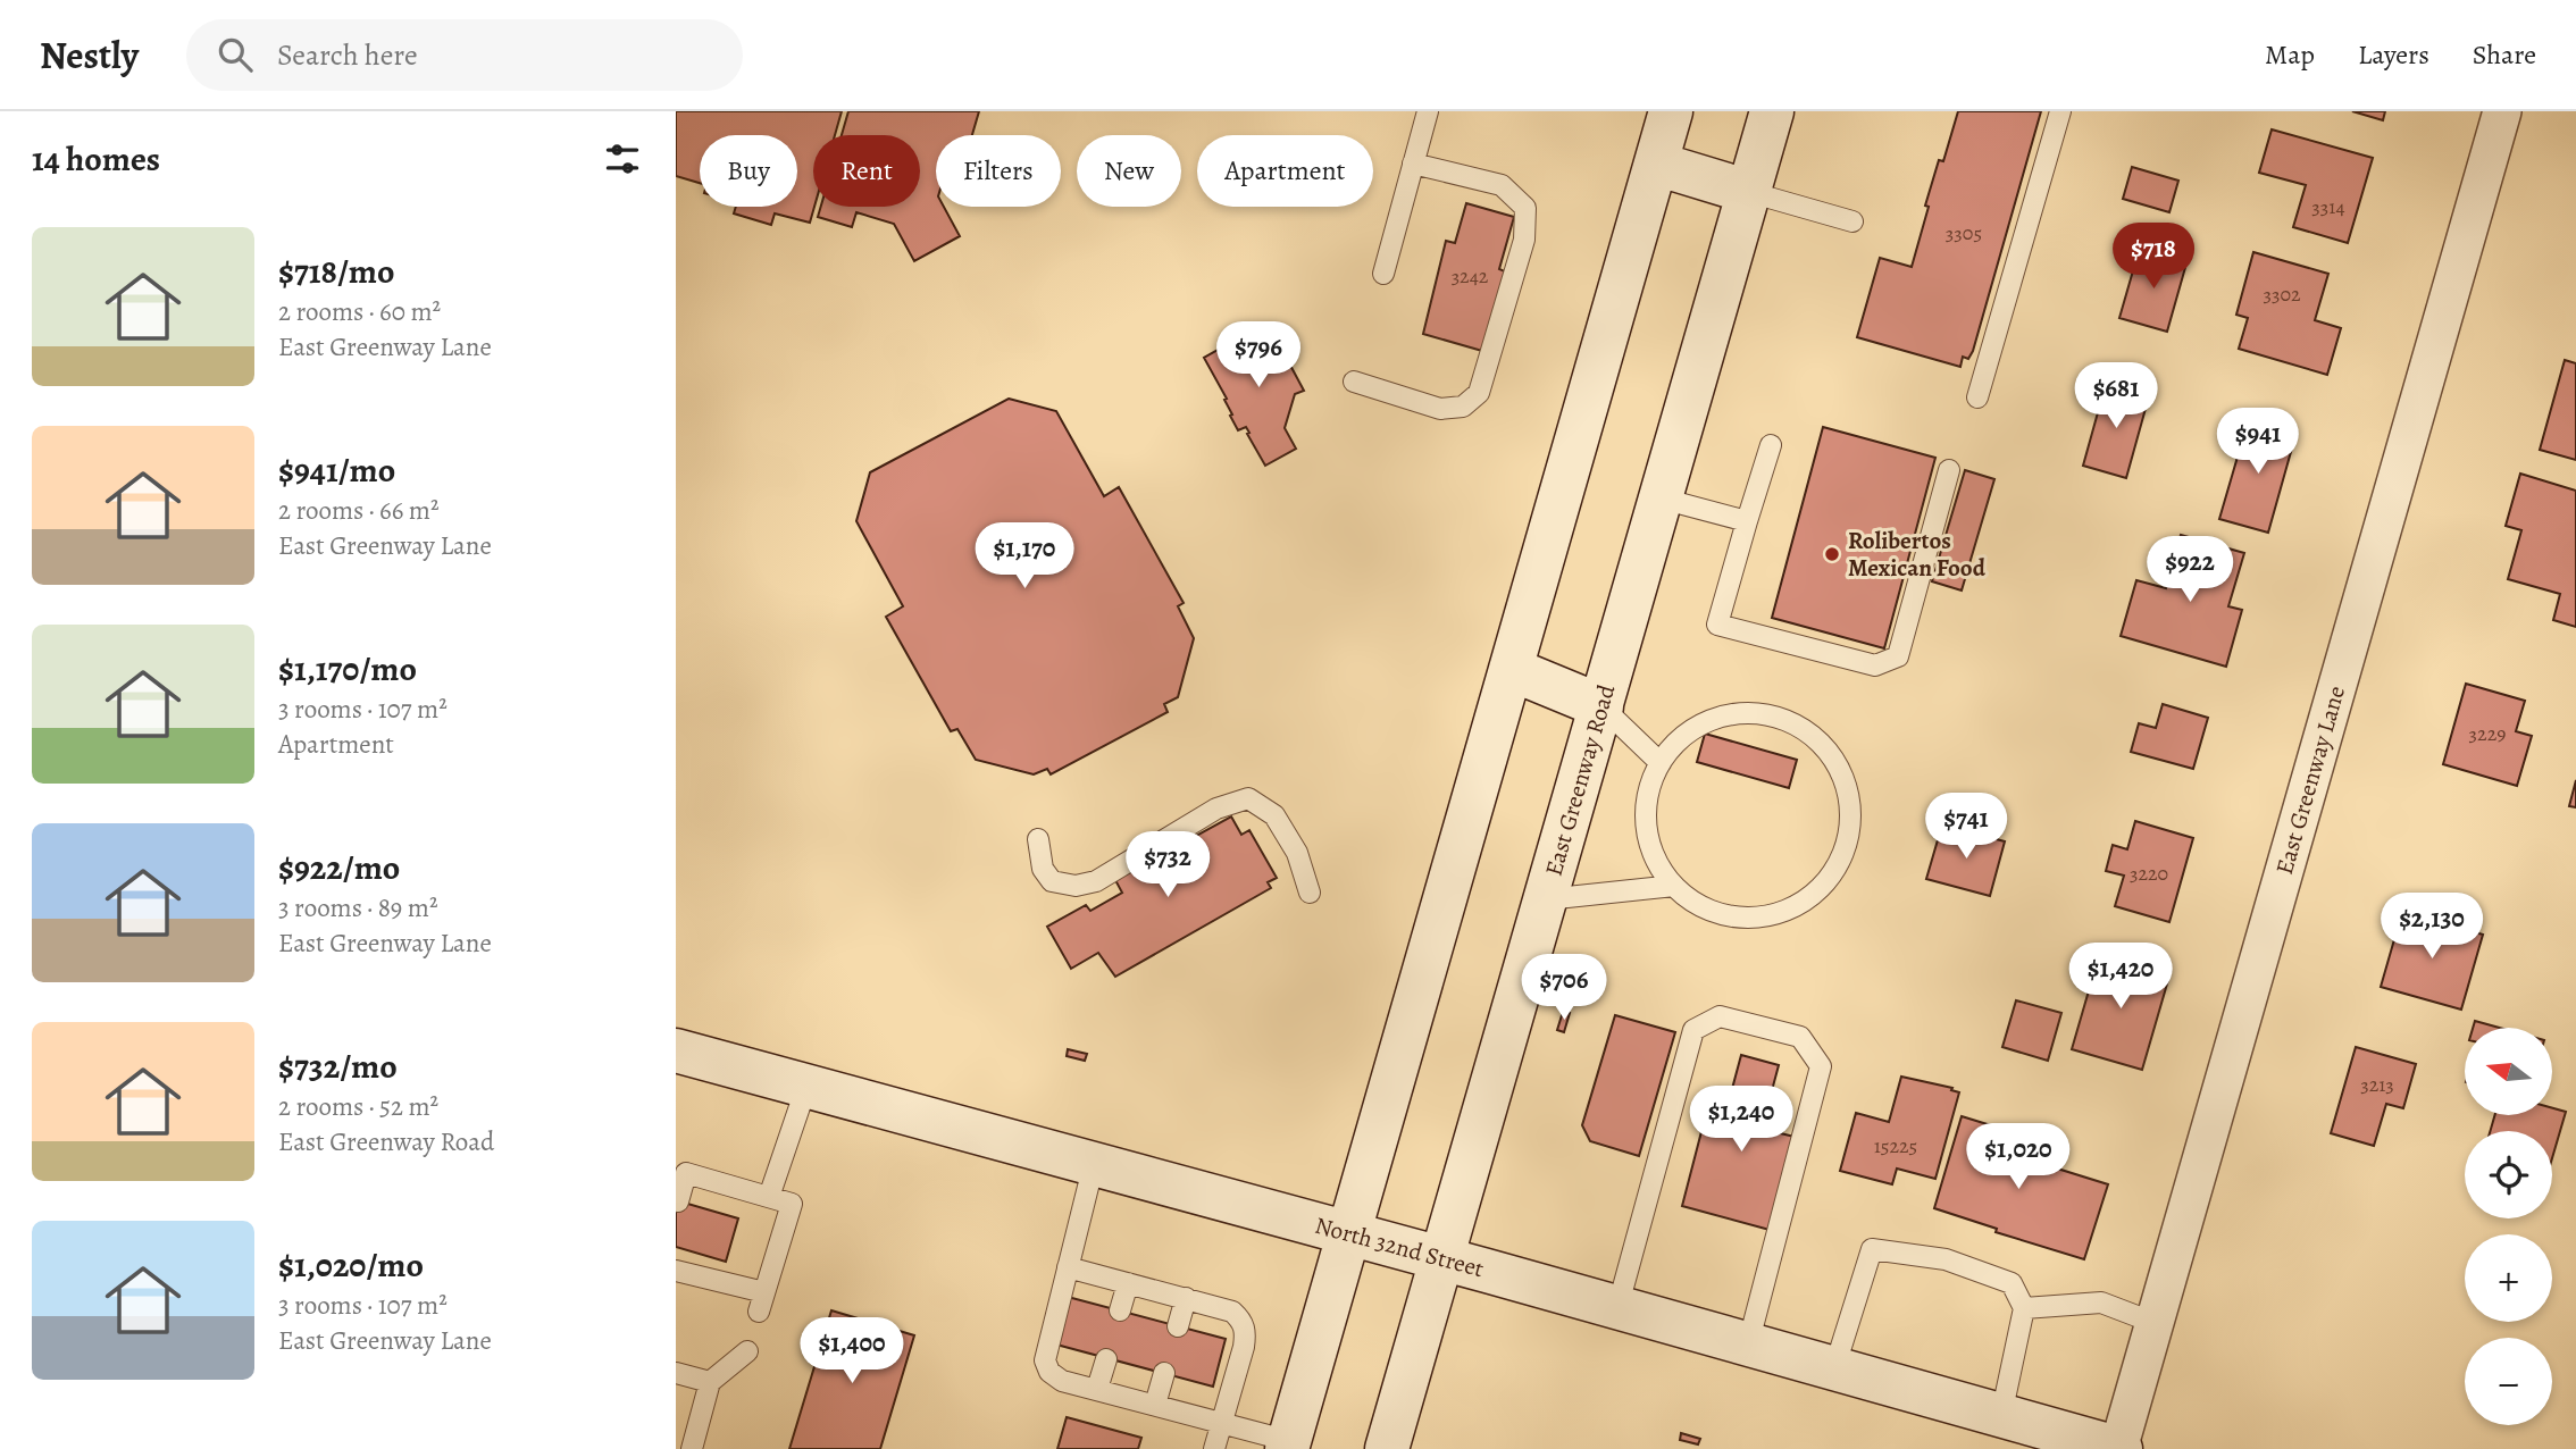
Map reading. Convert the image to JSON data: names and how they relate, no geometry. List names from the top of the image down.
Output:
{
  "streets": {
    "main road": ["East Greenway Road", "North 32nd Street"],
    "street": ["East Greenway Lane"]
  },
  "crossings": [
    ["East Greenway Road", "North 32nd Street"],
    ["East Greenway Lane", "North 32nd Street"]
  ],
  "places": ["Rolibertos Mexican Food"],
  "house_numbers": [
    "3314",
    "3305",
    "3242",
    "3302",
    "3229",
    "3220",
    "3213",
    "15225"
  ],
  "north": "left",
  "page": {
    "header": "Nestly",
    "search": "Search here",
    "nav": ["Map", "Layers", "Share"],
    "heading": "14 homes",
    "chip": [
      "Buy",
      "Rent",
      "Filters",
      "New",
      "Apartment"
    ],
    "list": [
      {
        "name": "$718/mo",
        "note": "2 rooms · 60 m² · East Greenway Lane"
      },
      {
        "name": "$941/mo",
        "note": "2 rooms · 66 m² · East Greenway Lane"
      },
      {
        "name": "$1,170/mo",
        "note": "3 rooms · 107 m² · Apartment"
      },
      {
        "name": "$922/mo",
        "note": "3 rooms · 89 m² · East Greenway Lane"
      },
      {
        "name": "$732/mo",
        "note": "2 rooms · 52 m² · East Greenway Road"
      },
      {
        "name": "$1,020/mo",
        "note": "3 rooms · 107 m² · East Greenway Lane"
      }
    ],
    "price": [
      "$718",
      "$796",
      "$681",
      "$941",
      "$1,170",
      "$922",
      "$741",
      "$732",
      "$2,130",
      "$1,420",
      "$706",
      "$1,240",
      "$1,020",
      "$1,400"
    ],
    "map_buttons": ["+", "−"]
  }
}
